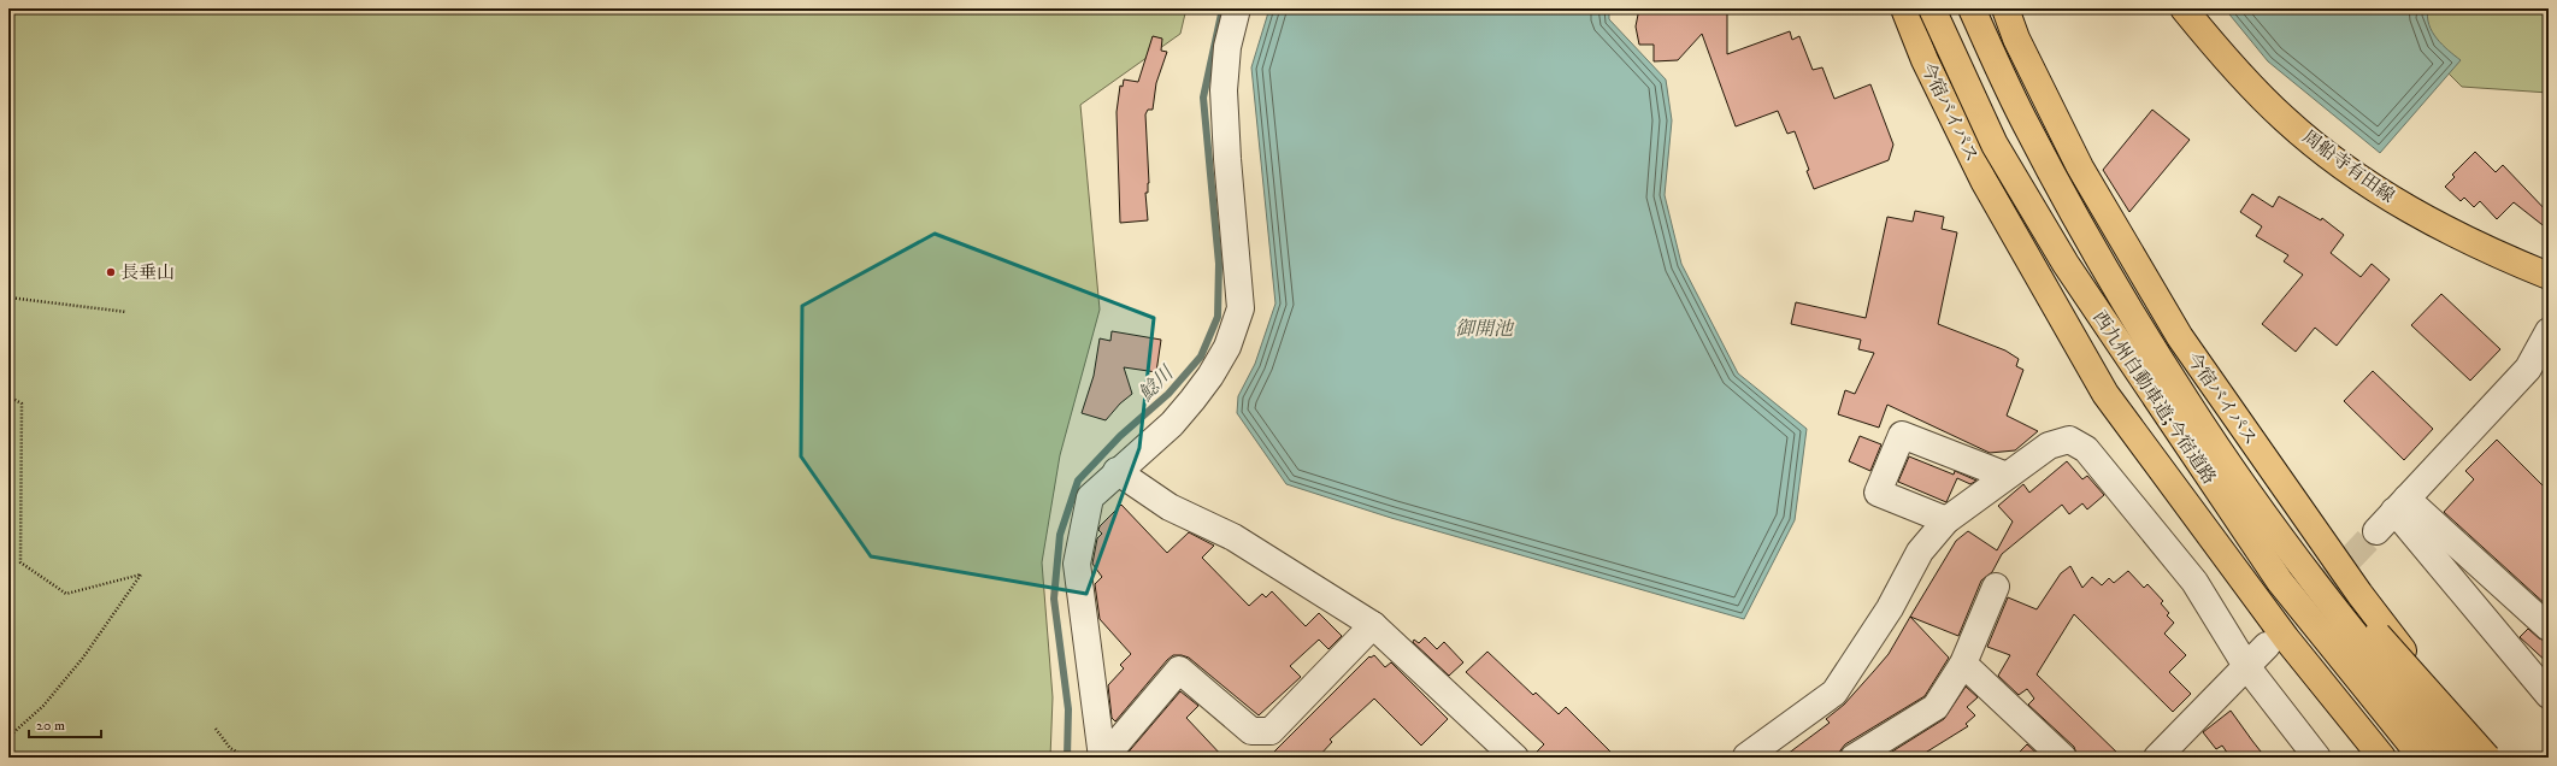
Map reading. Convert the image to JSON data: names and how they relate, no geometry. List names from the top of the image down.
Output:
{
  "streets": {
    "main road": ["今宿バイパス", "周船寺有田線", "西九州自動車道;今宿道路"]
  },
  "water": ["御開池", "鯰川"],
  "places": ["長垂山"],
  "scale_bar": "20 m"
}
